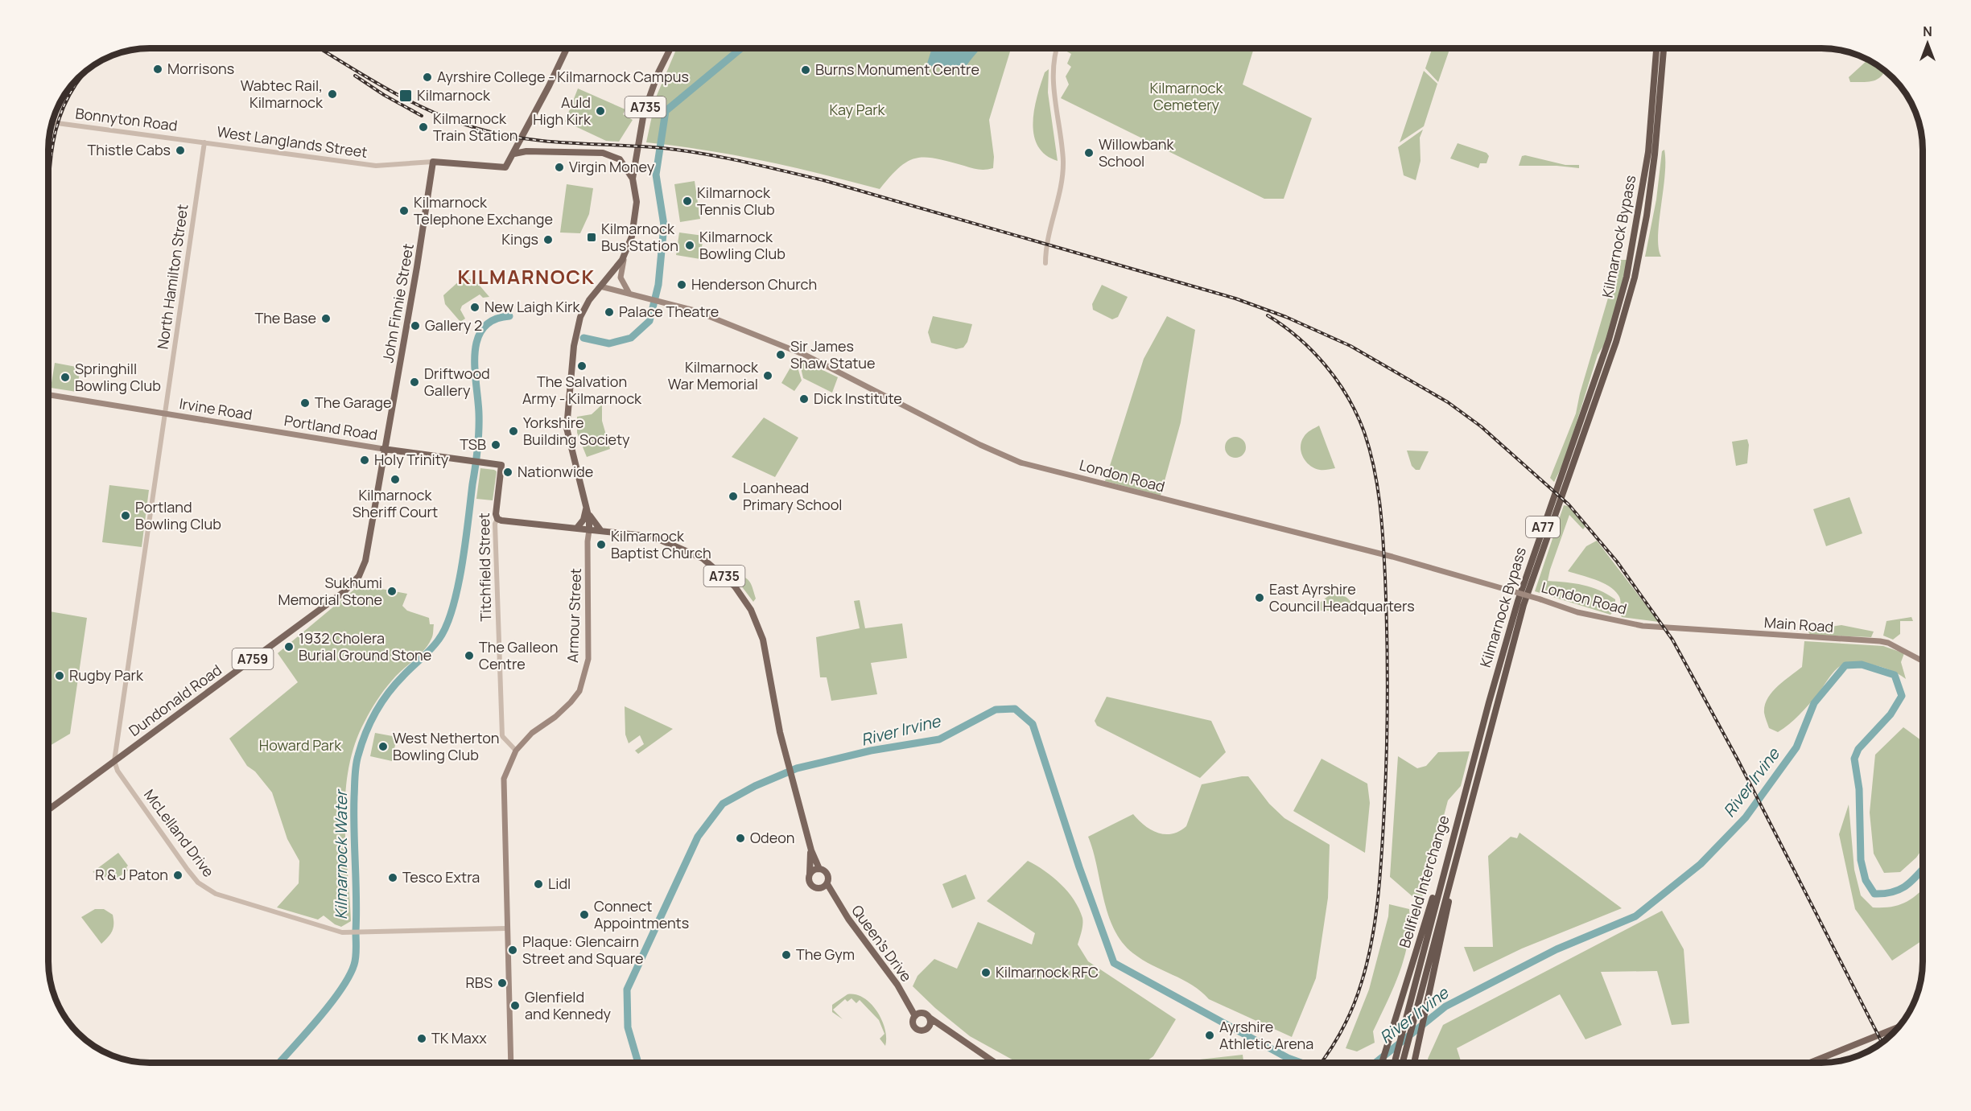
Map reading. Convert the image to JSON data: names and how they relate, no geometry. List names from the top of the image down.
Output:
{
  "streets": {
    "highway": ["Kilmarnock Bypass", "A77", "Bellfield Interchange"],
    "main road": [
      "A735",
      "John Finnie Street",
      "Irvine Road",
      "Portland Road",
      "London Road",
      "Titchfield Street",
      "Armour Street",
      "Main Road",
      "A759",
      "Dundonald Road",
      "Queen's Drive"
    ],
    "street": [
      "Bonnyton Road",
      "West Langlands Street",
      "North Hamilton Street",
      "McLelland Drive"
    ]
  },
  "crossings": [
    ["A735", "London Road"],
    ["A735", "Titchfield Street"],
    ["A735", "Armour Street"],
    ["A735", "Queen's Drive"],
    ["Bonnyton Road", "West Langlands Street"],
    ["Bonnyton Road", "North Hamilton Street"],
    ["West Langlands Street", "North Hamilton Street"],
    ["West Langlands Street", "John Finnie Street"],
    ["Kilmarnock Bypass", "A77"],
    ["Kilmarnock Bypass", "Bellfield Interchange"],
    ["North Hamilton Street", "Irvine Road"],
    ["North Hamilton Street", "Dundonald Road"],
    ["North Hamilton Street", "McLelland Drive"],
    ["John Finnie Street", "Portland Road"],
    ["John Finnie Street", "Dundonald Road"],
    ["Irvine Road", "Portland Road"],
    ["Portland Road", "Dundonald Road"],
    ["London Road", "Main Road"],
    ["A77", "Bellfield Interchange"],
    ["Titchfield Street", "Armour Street"],
    ["Armour Street", "McLelland Drive"],
    ["Dundonald Road", "McLelland Drive"]
  ],
  "districts": ["KILMARNOCK"],
  "water": ["River Irvine", "Kilmarnock Water"],
  "parks": ["Kilmarnock Cemetery", "Kay Park", "Howard Park"],
  "places": {
    "other": [
      "Morrisons",
      "Burns Monument Centre",
      "Ayrshire College - Kilmarnock Campus",
      "Wabtec Rail, Kilmarnock",
      "Auld High Kirk",
      "Kilmarnock Train Station",
      "Thistle Cabs",
      "Willowbank School",
      "Virgin Money",
      "Kilmarnock Tennis Club",
      "Kilmarnock Telephone Exchange",
      "Kings",
      "Kilmarnock Bowling Club",
      "Henderson Church",
      "New Laigh Kirk",
      "Palace Theatre",
      "The Base",
      "Gallery 2",
      "Sir James Shaw Statue",
      "The Salvation Army - Kilmarnock",
      "Kilmarnock War Memorial",
      "Springhill Bowling Club",
      "Driftwood Gallery",
      "Dick Institute",
      "The Garage",
      "Yorkshire Building Society",
      "TSB",
      "Holy Trinity",
      "Nationwide",
      "Kilmarnock Sheriff Court",
      "Loanhead Primary School",
      "Portland Bowling Club",
      "Kilmarnock Baptist Church",
      "Sukhumi Memorial Stone",
      "East Ayrshire Council Headquarters",
      "1932 Cholera Burial Ground Stone",
      "The Galleon Centre",
      "Rugby Park",
      "West Netherton Bowling Club",
      "Odeon",
      "R & J Paton",
      "Tesco Extra",
      "Lidl",
      "Connect Appointments",
      "Plaque: Glencairn Street and Square",
      "The Gym",
      "Kilmarnock RFC",
      "RBS",
      "Glenfield and Kennedy",
      "Ayrshire Athletic Arena",
      "TK Maxx"
    ],
    "transit": ["Kilmarnock", "Kilmarnock Bus Station"]
  },
  "north": "top"
}
